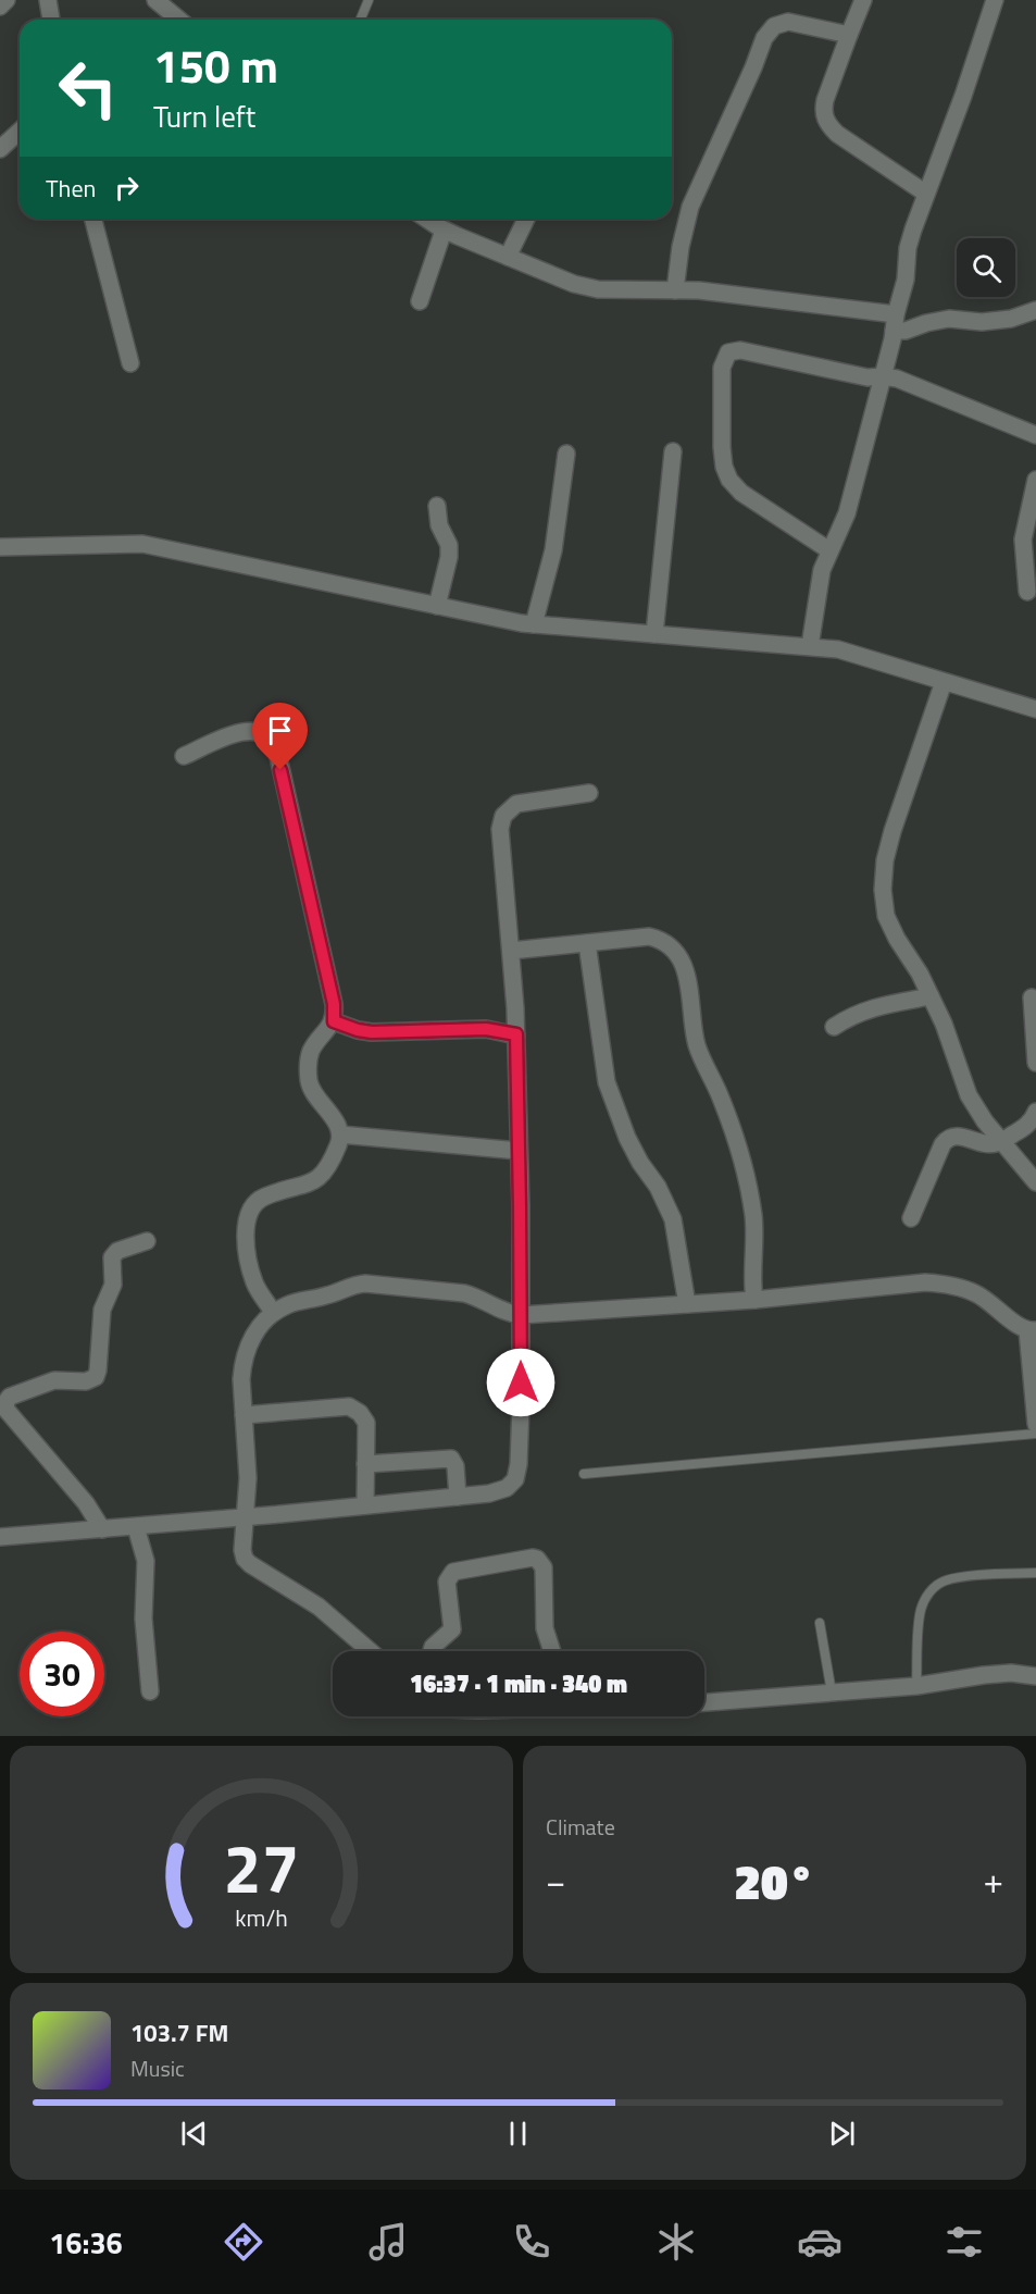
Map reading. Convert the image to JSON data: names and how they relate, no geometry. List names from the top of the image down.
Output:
{
  "page": {
    "turn": ["150 m", "Turn left"],
    "then": "Then",
    "limit": "30",
    "trip": "16:37 · 1 min · 340 m",
    "tile": "Climate",
    "heat": ["−", "20°", "+"],
    "song": ["103.7 FM", "Music"],
    "tabs": "16:36",
    "gauge": ["27", "km/h"]
  }
}
